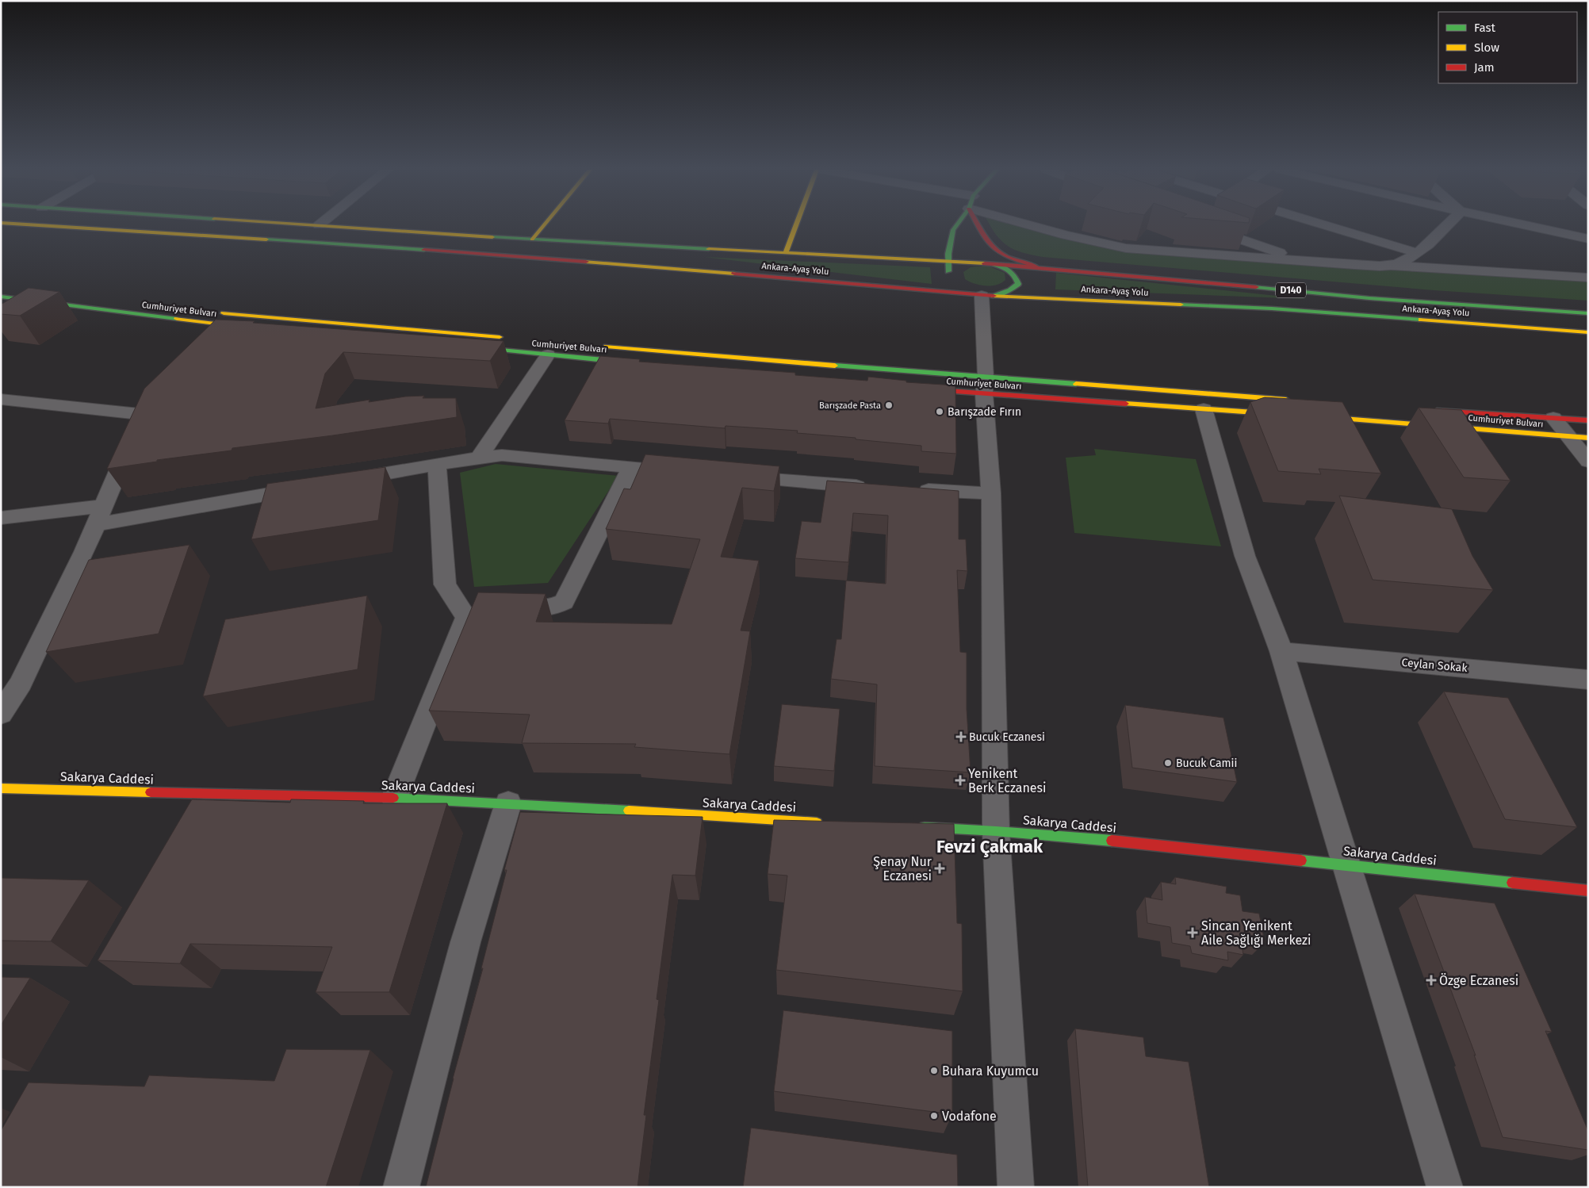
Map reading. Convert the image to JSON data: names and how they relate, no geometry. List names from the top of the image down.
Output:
{
  "streets": {
    "main road": [
      "Ankara-Ayaş Yolu",
      "D140",
      "Cumhuriyet Bulvarı",
      "Sakarya Caddesi"
    ],
    "street": ["Ceylan Sokak"]
  },
  "districts": ["Fevzi Çakmak"],
  "places": {
    "other": [
      "Barışzade Pasta",
      "Barışzade Fırın",
      "Bucuk Camii",
      "Buhara Kuyumcu",
      "Vodafone"
    ],
    "health": [
      "Bucuk Eczanesi",
      "Yenikent Berk Eczanesi",
      "Şenay Nur Eczanesi",
      "Sincan Yenikent Aile Sağlığı Merkezi",
      "Özge Eczanesi"
    ]
  },
  "legend": ["Fast", "Slow", "Jam"]
}
